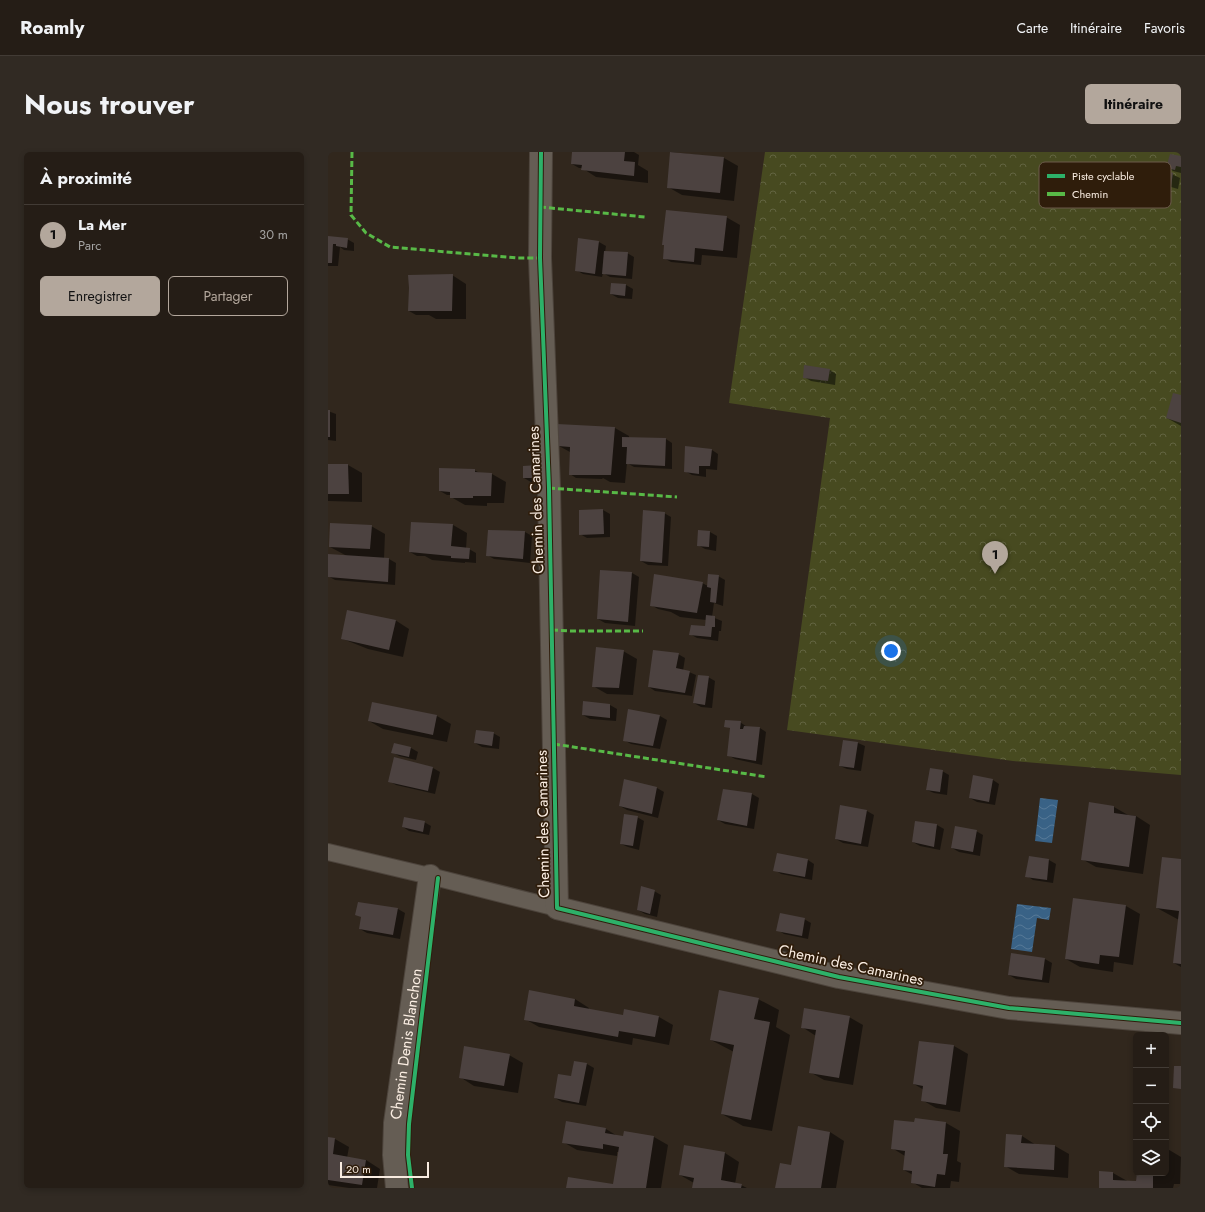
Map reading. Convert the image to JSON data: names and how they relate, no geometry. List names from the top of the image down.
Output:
{
  "streets": {
    "street": ["Chemin des Camarines", "Chemin Denis Blanchon"]
  },
  "legend": ["Piste cyclable", "Chemin"],
  "scale_bar": "20 m",
  "page": {
    "header": "Roamly",
    "nav": ["Carte", "Itinéraire", "Favoris"],
    "title": "Nous trouver",
    "buttons": [
      "Itinéraire",
      ["Enregistrer", "Partager"]
    ],
    "heading": "À proximité",
    "list": [
      {
        "mark": "1",
        "name": "La Mer",
        "note": "Parc",
        "value": "30 m"
      }
    ],
    "pins": "1",
    "map_buttons": ["+", "−"],
    "scale": "20 m"
  }
}
